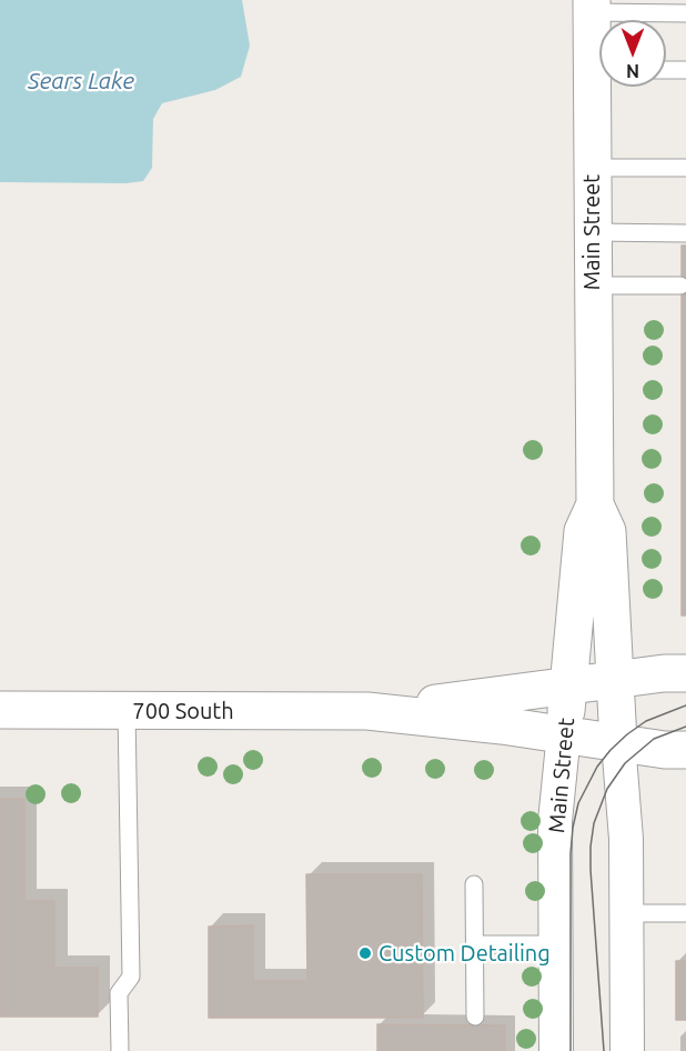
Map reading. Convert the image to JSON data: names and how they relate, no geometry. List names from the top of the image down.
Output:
{
  "streets": {
    "street": ["Main Street", "700 South"]
  },
  "crossings": [
    ["Main Street", "700 South"]
  ],
  "water": ["Sears Lake"],
  "places": ["Custom Detailing"],
  "north": "bottom"
}
